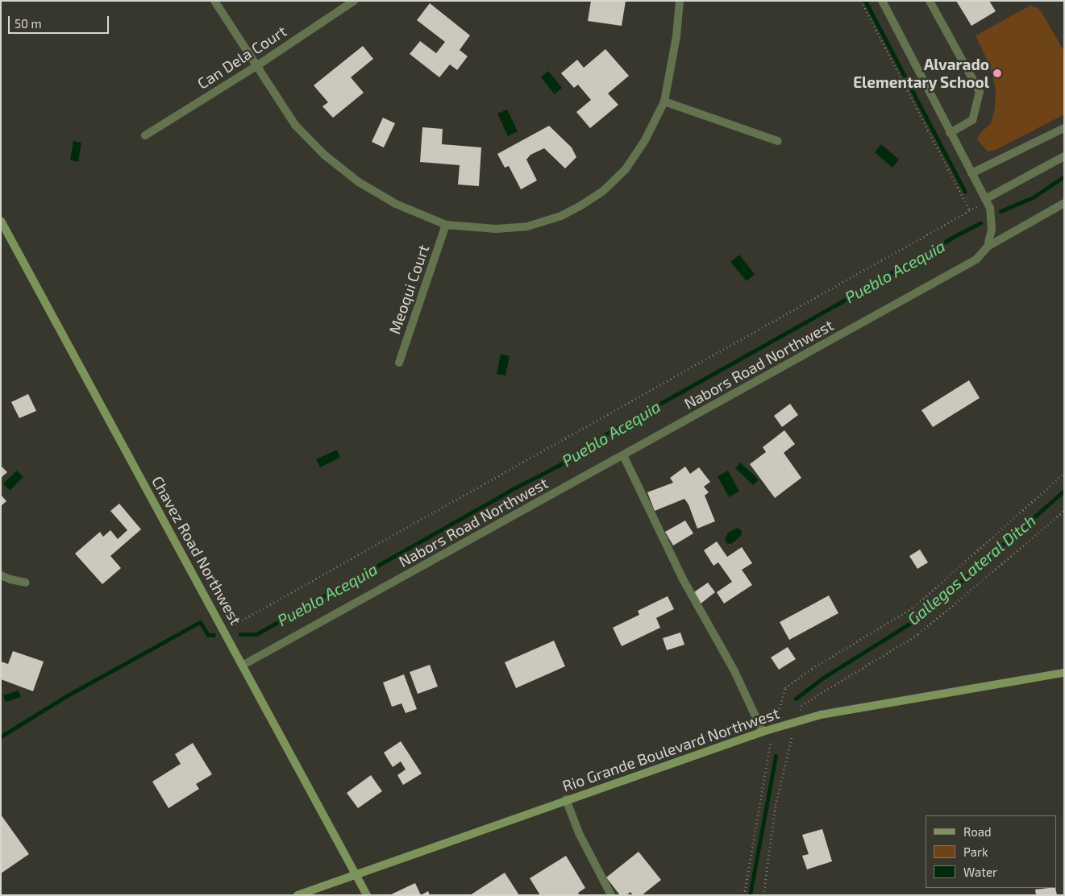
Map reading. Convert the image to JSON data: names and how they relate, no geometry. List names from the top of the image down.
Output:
{
  "streets": {
    "street": [
      "Can Dela Court",
      "Meoqui Court",
      "Nabors Road Northwest",
      "Chavez Road Northwest",
      "Rio Grande Boulevard Northwest"
    ]
  },
  "crossings": [
    ["Nabors Road Northwest", "Chavez Road Northwest"],
    ["Chavez Road Northwest", "Rio Grande Boulevard Northwest"]
  ],
  "water": ["Pueblo Acequia", "Gallegos Lateral Ditch"],
  "places": ["Alvarado Elementary School"],
  "legend": ["Road", "Park", "Water"],
  "scale_bar": "50 m"
}
